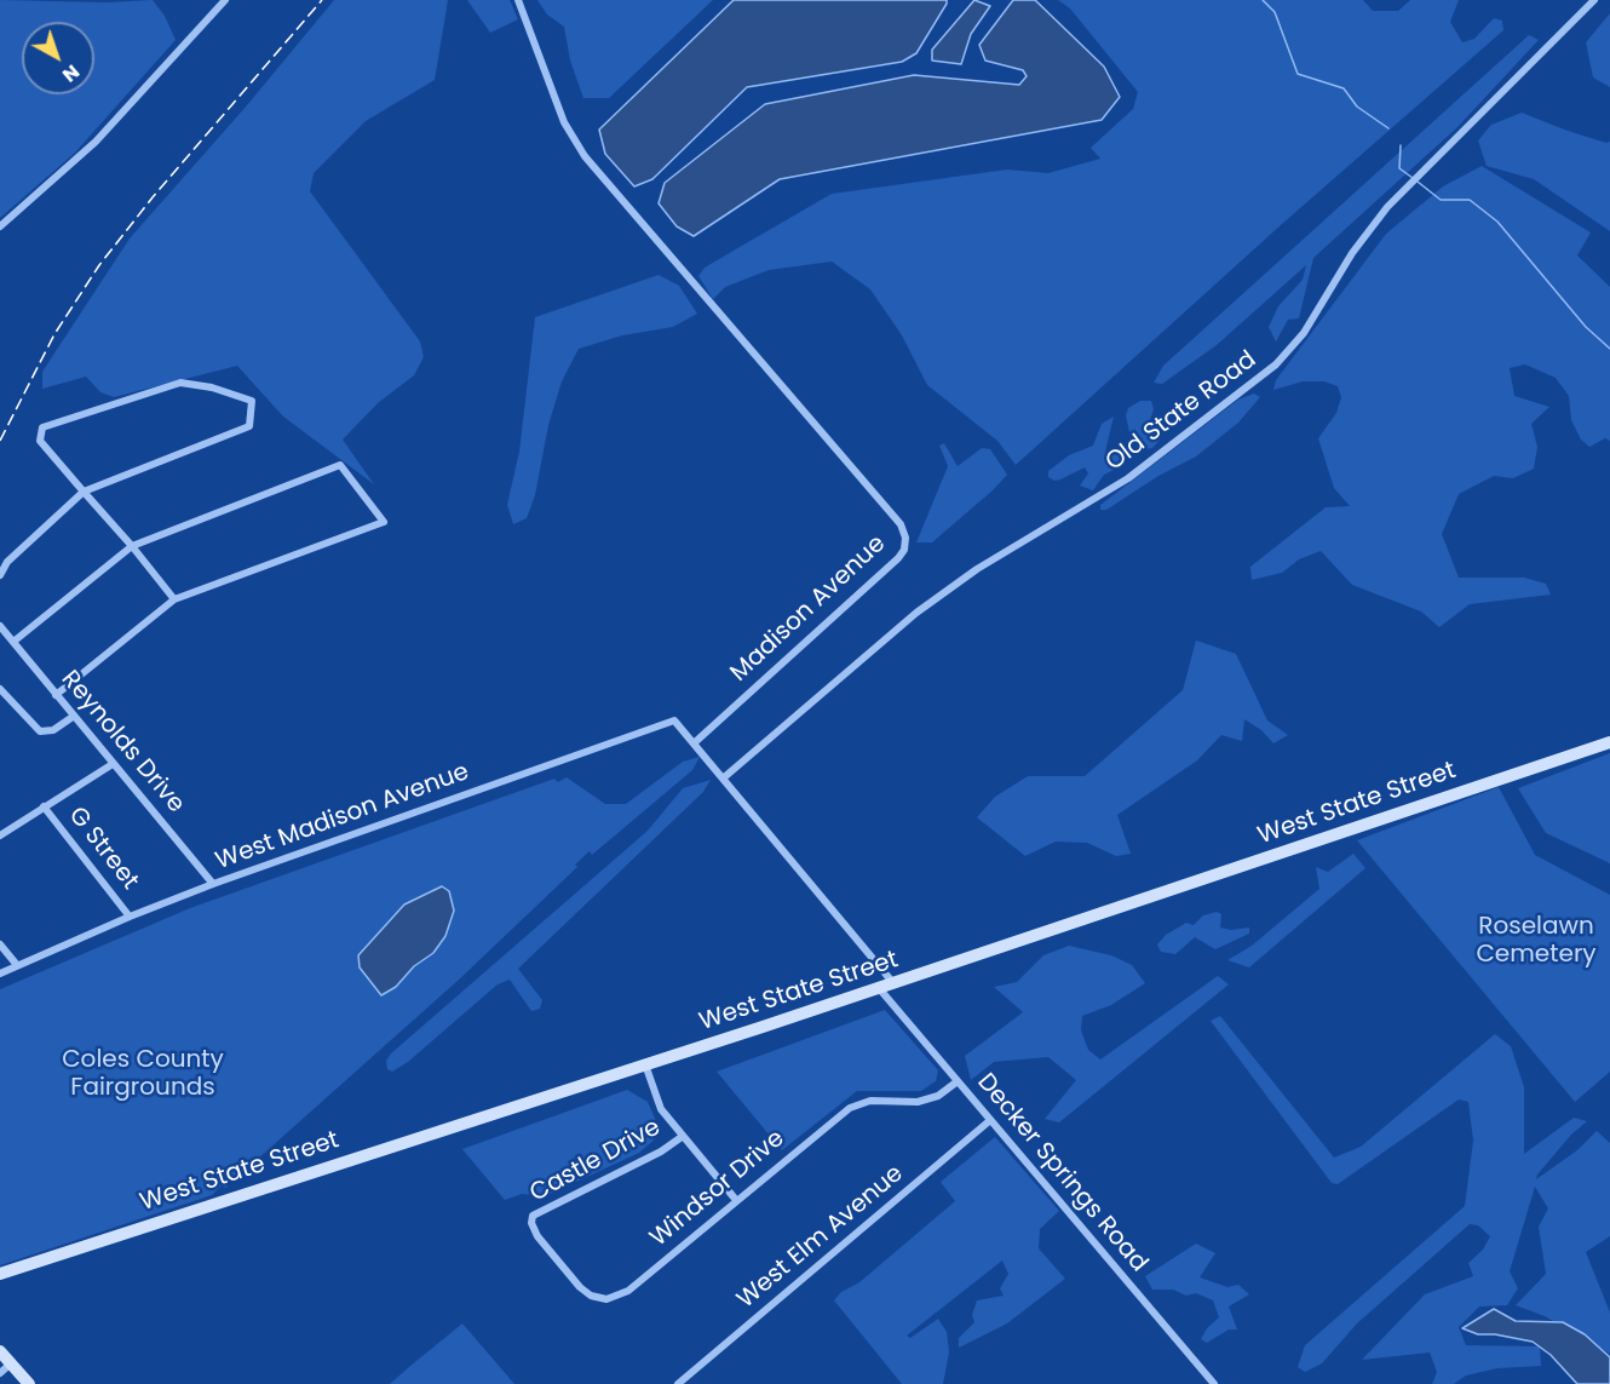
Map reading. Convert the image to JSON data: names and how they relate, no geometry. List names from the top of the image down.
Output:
{
  "streets": {
    "street": [
      "Old State Road",
      "Madison Avenue",
      "Reynolds Drive",
      "West State Street",
      "West Madison Avenue",
      "G Street",
      "Castle Drive",
      "Decker Springs Road",
      "Windsor Drive",
      "West Elm Avenue"
    ]
  },
  "crossings": [
    ["Madison Avenue", "West Madison Avenue"],
    ["Reynolds Drive", "West Madison Avenue"],
    ["West State Street", "Decker Springs Road"],
    ["West Madison Avenue", "G Street"],
    ["Castle Drive", "Windsor Drive"],
    ["Decker Springs Road", "Windsor Drive"],
    ["Decker Springs Road", "West Elm Avenue"]
  ],
  "parks": ["Roselawn Cemetery", "Coles County Fairgrounds"],
  "north": "bottom right"
}
